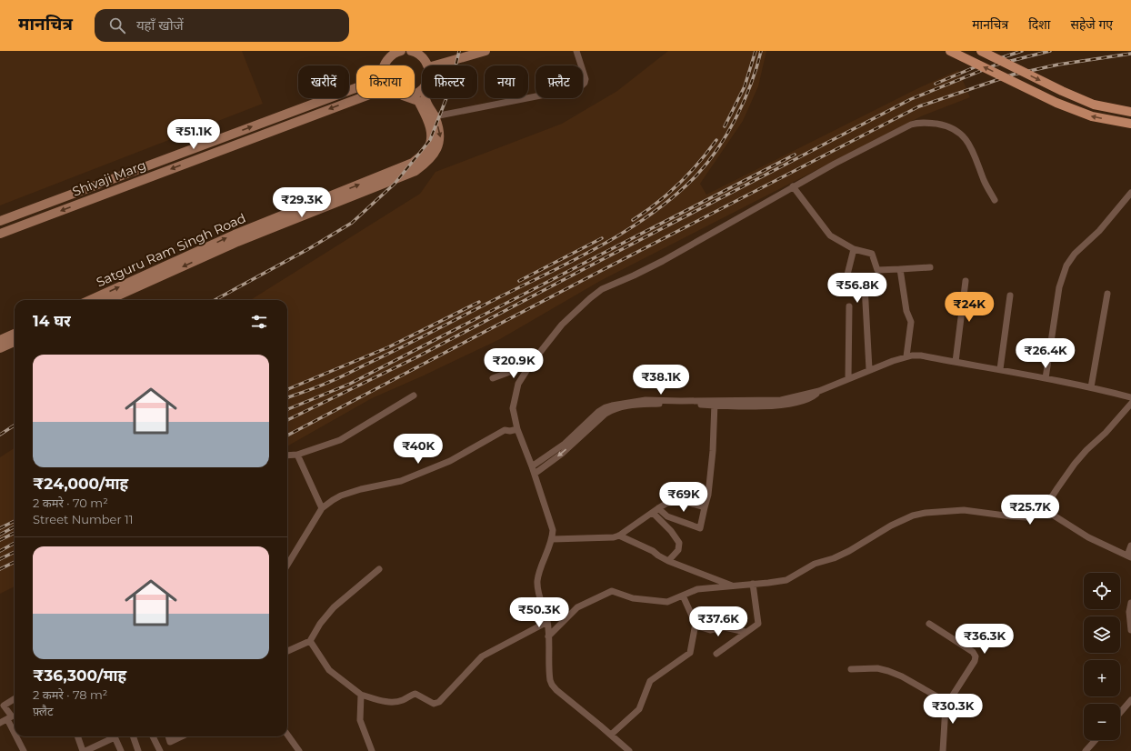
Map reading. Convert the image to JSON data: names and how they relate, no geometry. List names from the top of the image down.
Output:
{
  "streets": {
    "street": ["Shivaji Marg", "Satguru Ram Singh Road"]
  },
  "page": {
    "header": "मानचित्र",
    "search": "यहाँ खोजें",
    "nav": ["मानचित्र", "दिशा", "सहेजे गए"],
    "chip": [
      "खरीदें",
      "किराया",
      "फ़िल्टर",
      "नया",
      "फ़्लैट"
    ],
    "price": [
      "₹51.1K",
      "₹29.3K",
      "₹56.8K",
      "₹24K",
      "₹26.4K",
      "₹20.9K",
      "₹38.1K",
      "₹40K",
      "₹69K",
      "₹25.7K",
      "₹50.3K",
      "₹37.6K",
      "₹36.3K",
      "₹30.3K"
    ],
    "heading": "14 घर",
    "list": [
      {
        "name": "₹24,000/माह",
        "note": "2 कमरे · 70 m² · Street Number 11"
      },
      {
        "name": "₹36,300/माह",
        "note": "2 कमरे · 78 m² · फ़्लैट"
      }
    ],
    "map_buttons": ["+", "−"]
  }
}
